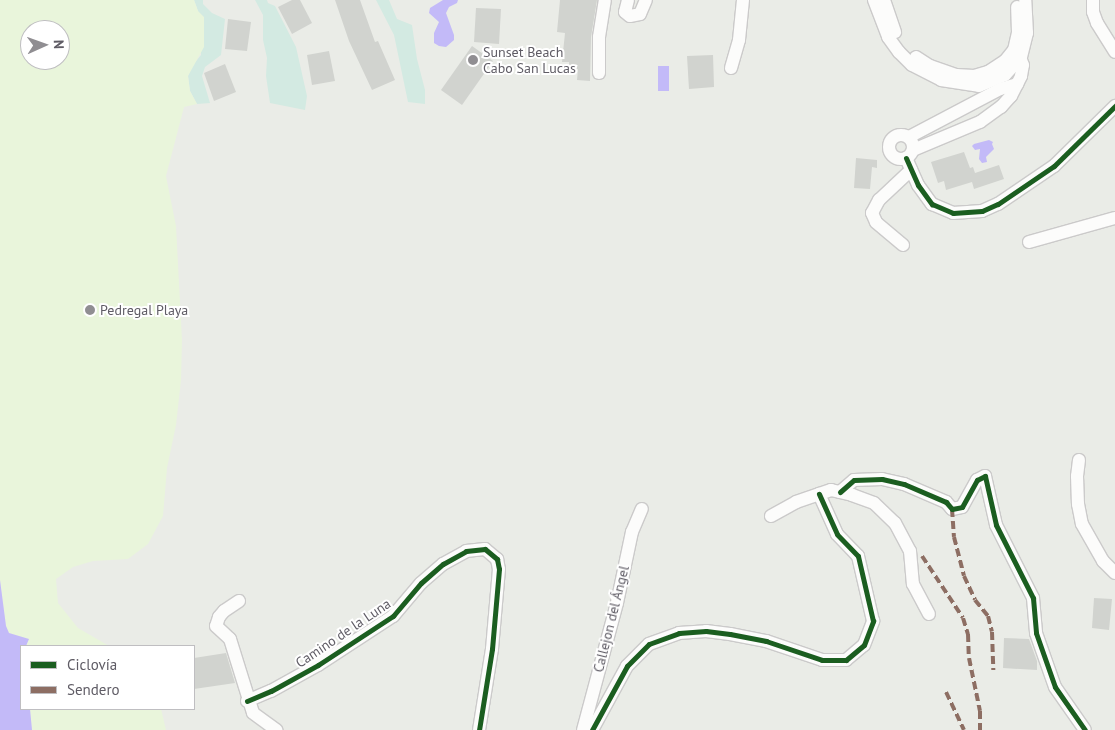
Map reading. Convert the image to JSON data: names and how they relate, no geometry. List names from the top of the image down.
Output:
{
  "streets": {
    "street": ["Callejon del Ángel", "Camino de la Luna"]
  },
  "places": ["Sunset Beach Cabo San Lucas", "Pedregal Playa"],
  "legend": ["Ciclovía", "Sendero"],
  "north": "right"
}
